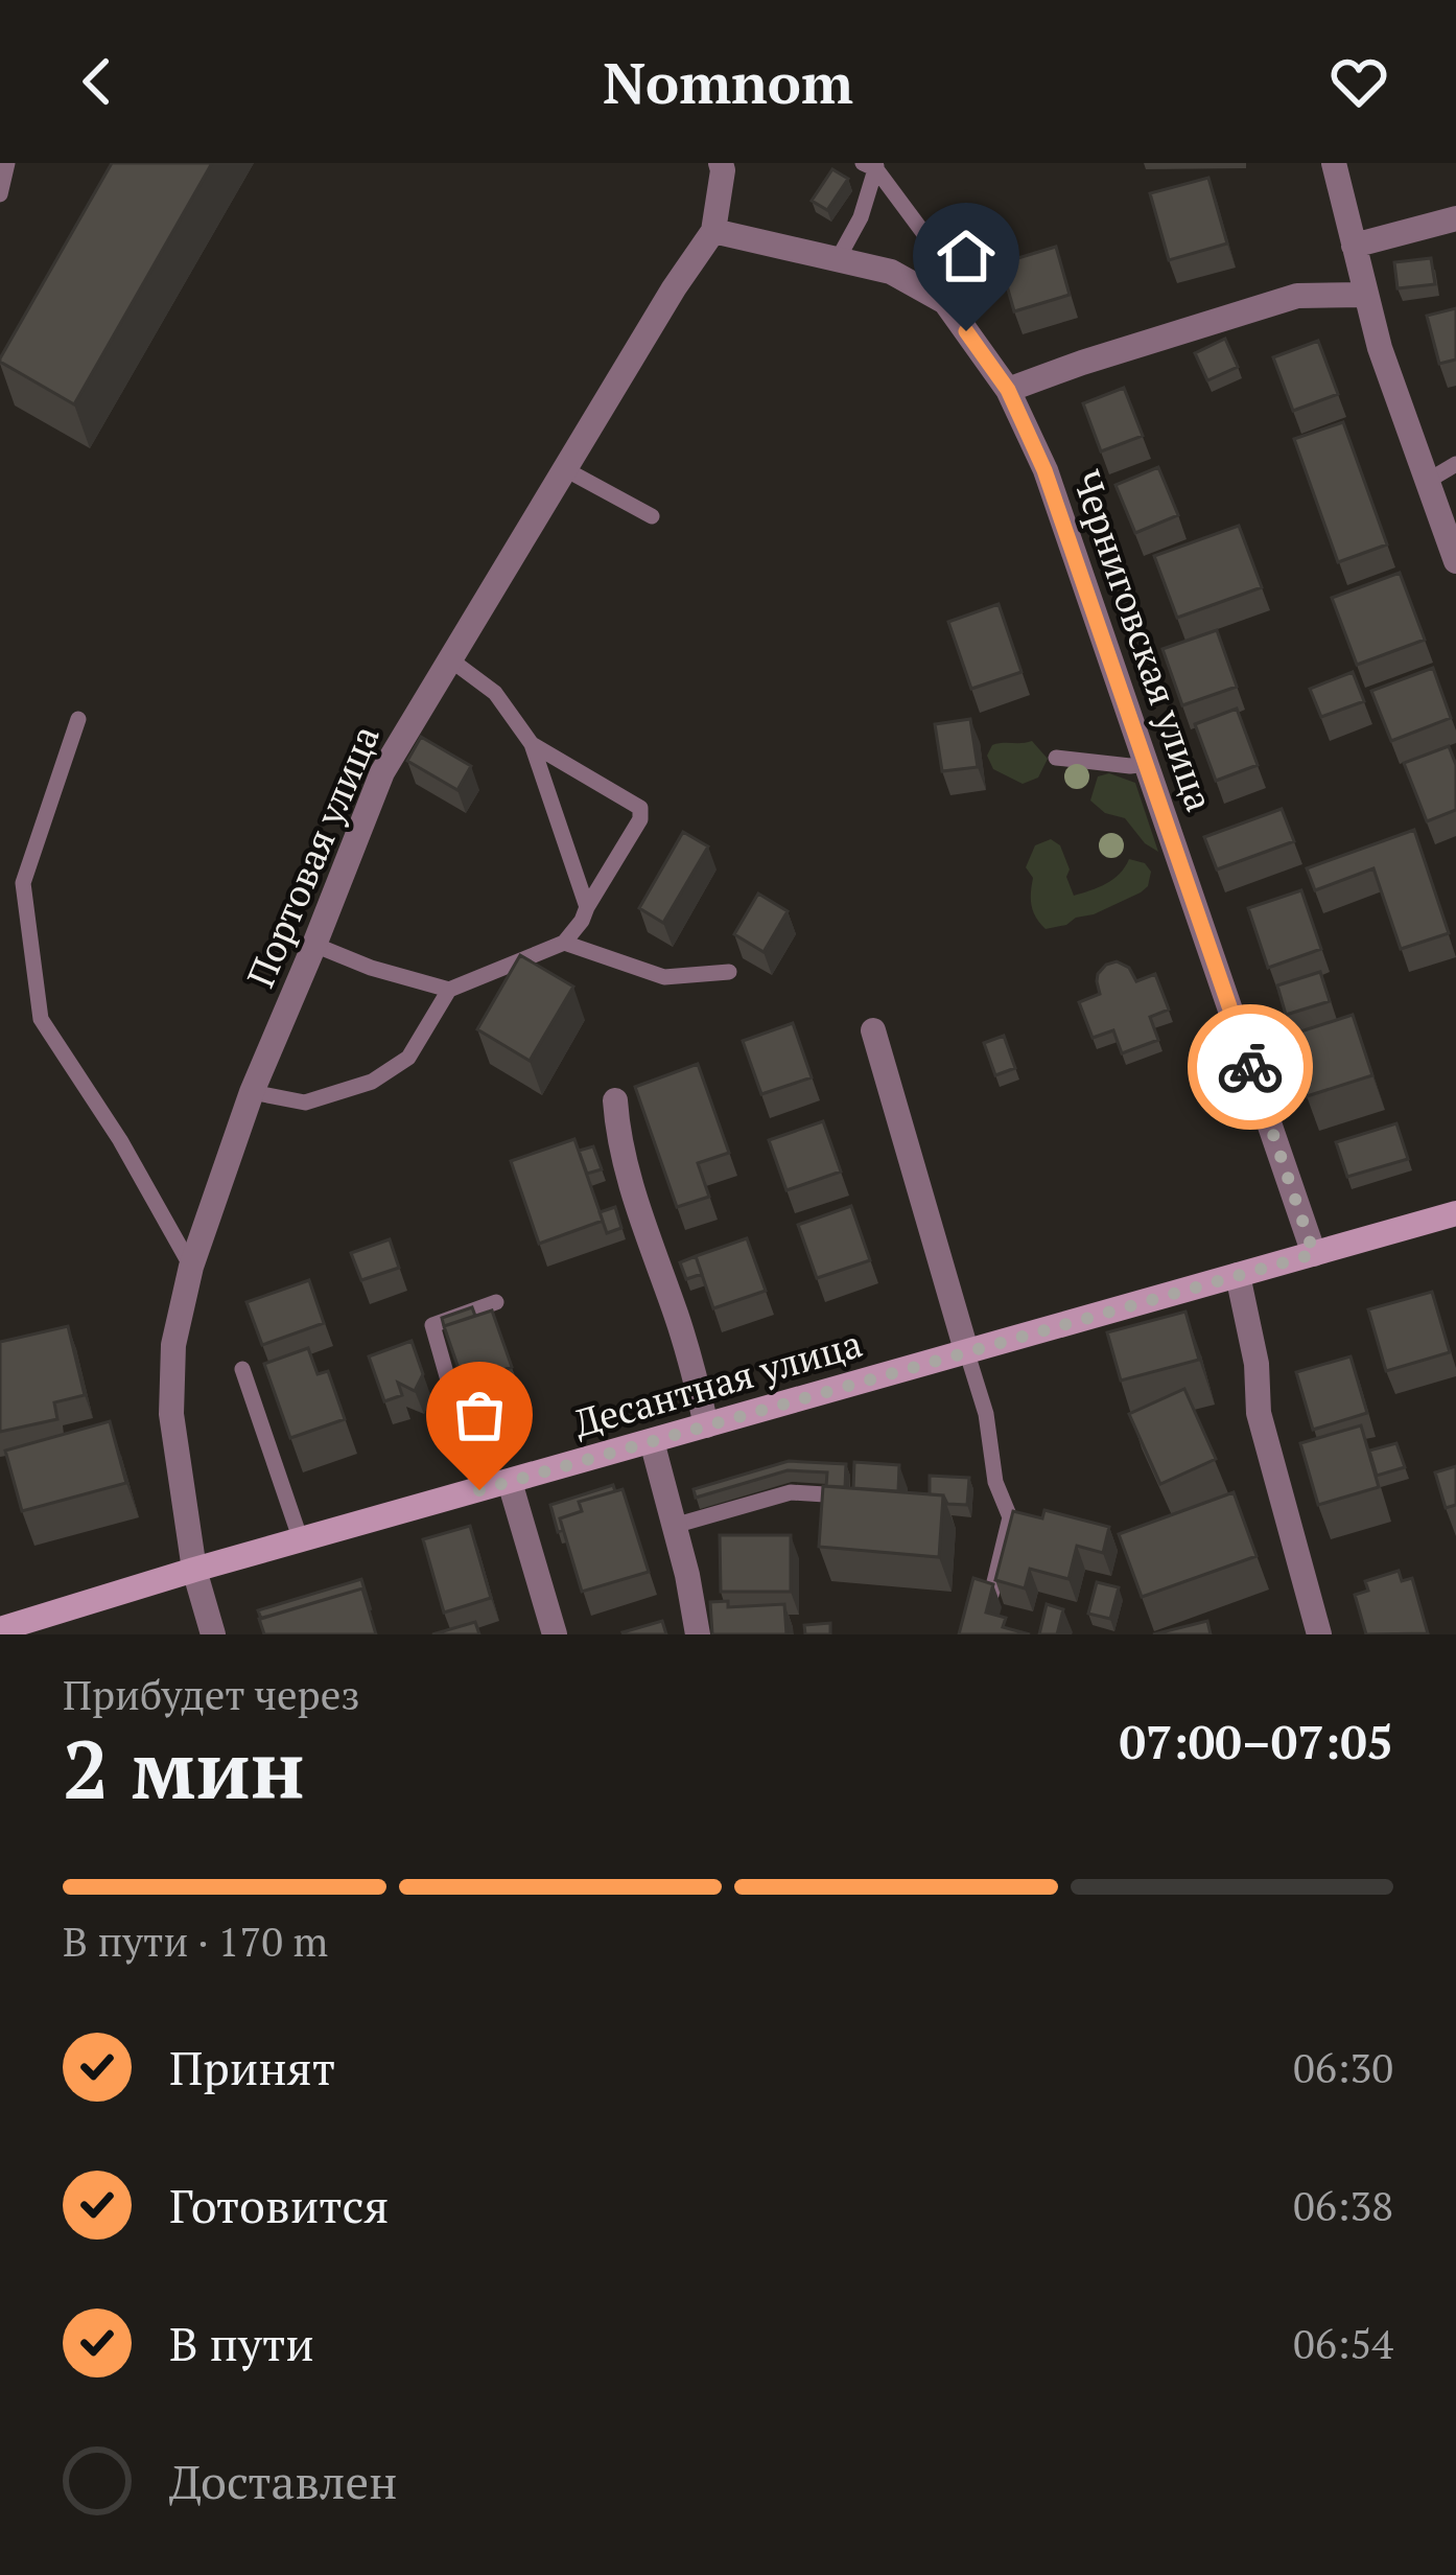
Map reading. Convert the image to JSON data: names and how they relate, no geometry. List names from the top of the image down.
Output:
{
  "streets": {
    "street": ["Черниговская улица", "Портовая улица", "Десантная улица"]
  },
  "crossings": [
    ["Черниговская улица", "Портовая улица"],
    ["Черниговская улица", "Десантная улица"],
    ["Портовая улица", "Десантная улица"]
  ],
  "page": {
    "header": "Nomnom",
    "heading": ["2 мин", "Прибудет через", "07:00–07:05"],
    "bar": "В пути · 170 m",
    "list": [
      ["Принят", "06:30"],
      ["Готовится", "06:38"],
      ["В пути", "06:54"],
      "Доставлен"
    ]
  }
}
